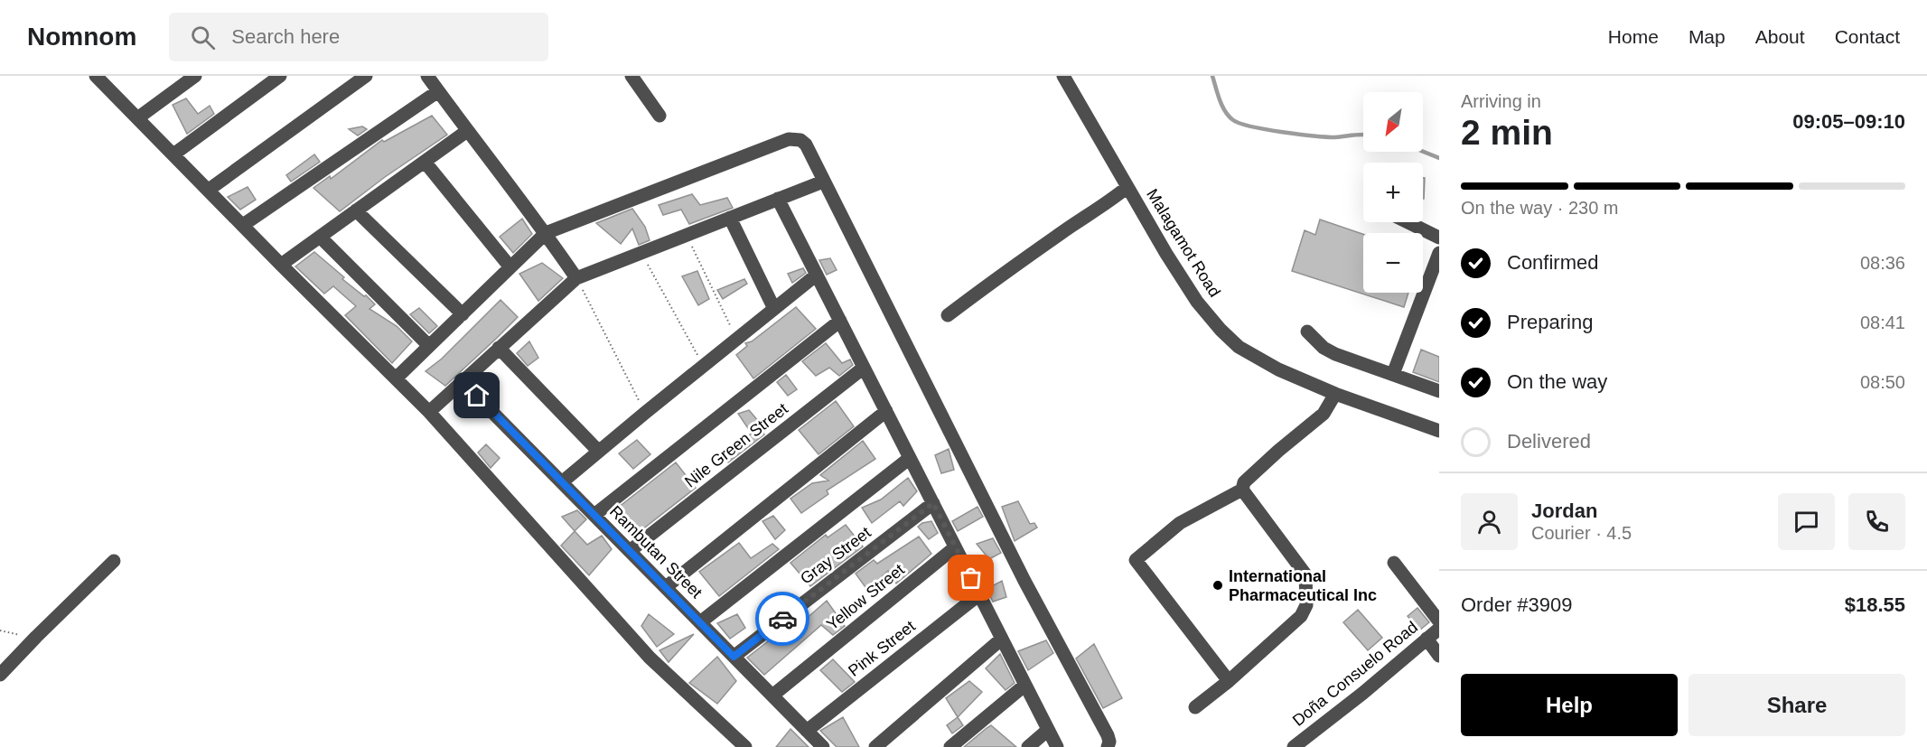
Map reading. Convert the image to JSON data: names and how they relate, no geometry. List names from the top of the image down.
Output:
{
  "streets": {
    "street": [
      "Malagamot Road",
      "Nile Green Street",
      "Rambutan Street",
      "Gray Street",
      "Yellow Street",
      "Pink Street",
      "Doña Consuelo Road"
    ]
  },
  "crossings": [
    ["Nile Green Street", "Rambutan Street"],
    ["Rambutan Street", "Gray Street"],
    ["Rambutan Street", "Yellow Street"],
    ["Rambutan Street", "Pink Street"]
  ],
  "places": ["International Pharmaceutical Inc"],
  "north": "bottom left",
  "page": {
    "header": "Nomnom",
    "search": "Search here",
    "nav": [
      "Home",
      "Map",
      "About",
      "Contact"
    ],
    "heading": ["2 min", "Arriving in", "09:05–09:10"],
    "panel": [
      "Jordan",
      "Courier · 4.5",
      "Order #3909",
      "$18.55"
    ],
    "map_buttons": ["+", "−"],
    "bar": "On the way · 230 m",
    "list": [
      ["Confirmed", "08:36"],
      ["Preparing", "08:41"],
      ["On the way", "08:50"],
      "Delivered"
    ],
    "buttons": ["Help", "Share"]
  }
}
